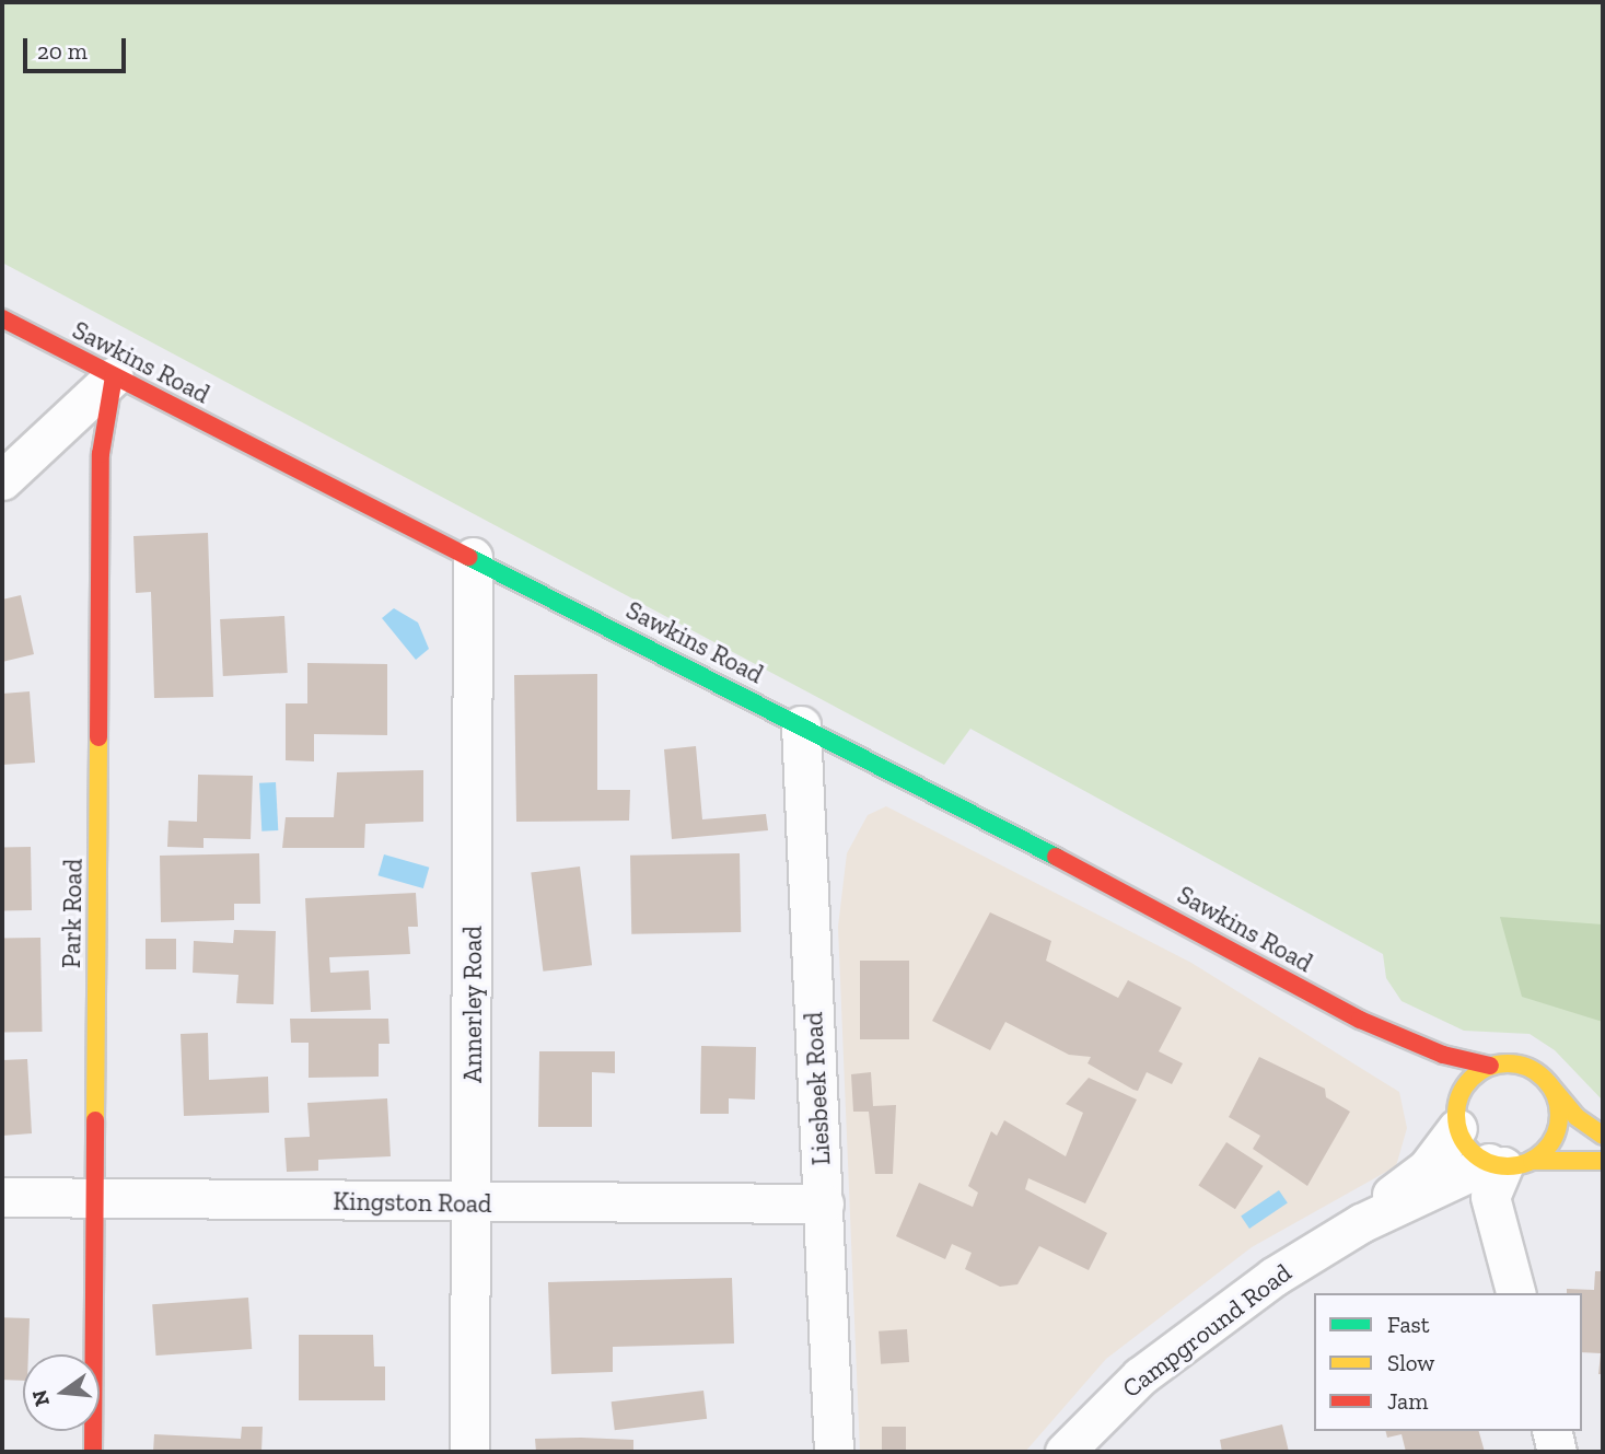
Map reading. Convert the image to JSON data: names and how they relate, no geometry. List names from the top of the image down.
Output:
{
  "streets": {
    "street": [
      "Sawkins Road",
      "Park Road",
      "Annerley Road",
      "Liesbeek Road",
      "Kingston Road",
      "Campground Road"
    ]
  },
  "crossings": [
    ["Sawkins Road", "Park Road"],
    ["Sawkins Road", "Annerley Road"],
    ["Sawkins Road", "Liesbeek Road"],
    ["Sawkins Road", "Campground Road"],
    ["Park Road", "Kingston Road"],
    ["Annerley Road", "Kingston Road"],
    ["Liesbeek Road", "Kingston Road"]
  ],
  "legend": ["Fast", "Slow", "Jam"],
  "scale_bar": "20 m",
  "north": "left"
}
